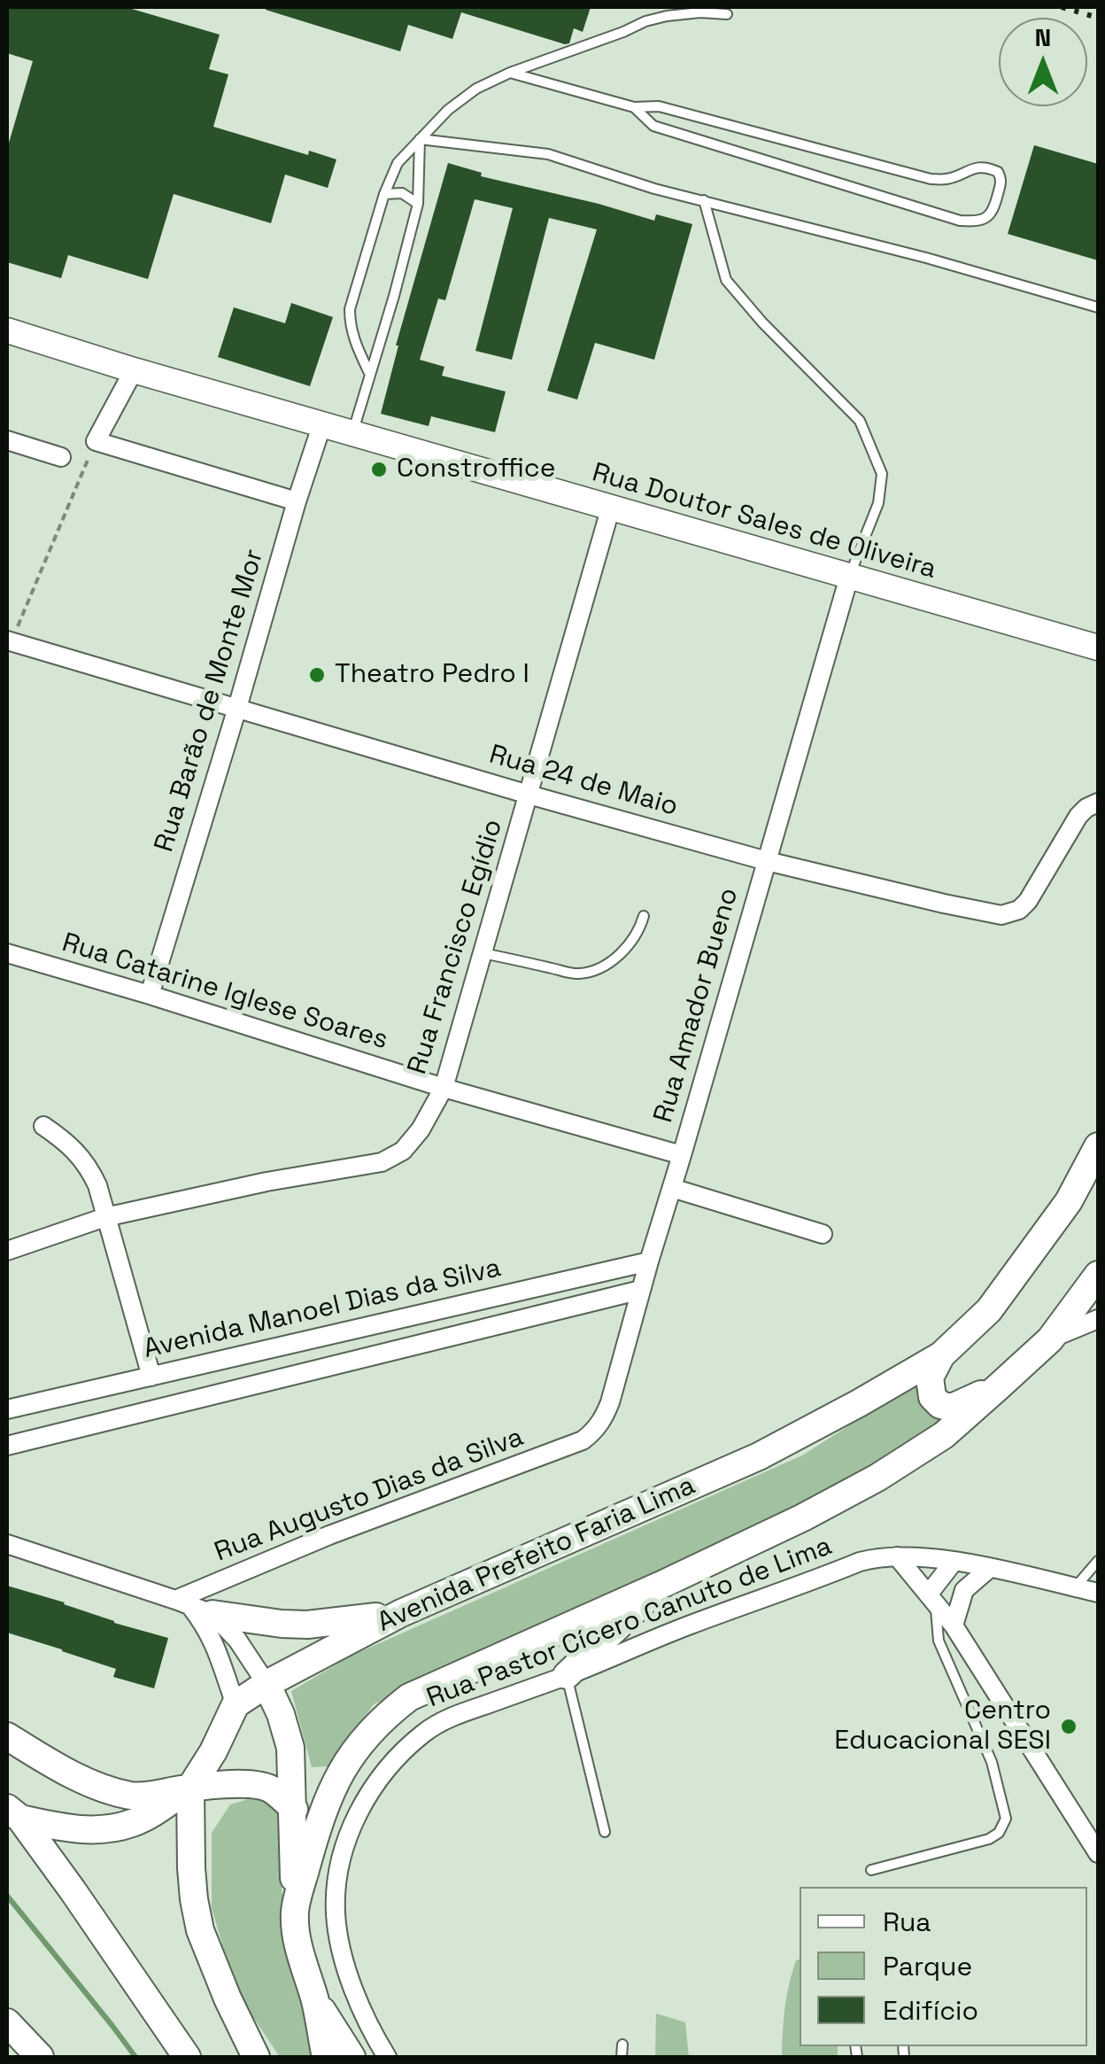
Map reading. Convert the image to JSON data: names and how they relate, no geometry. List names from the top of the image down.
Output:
{
  "streets": {
    "main road": ["Rua Doutor Sales de Oliveira", "Avenida Prefeito Faria Lima"],
    "street": [
      "Rua Barão de Monte Mor",
      "Rua 24 de Maio",
      "Rua Francisco Egídio",
      "Rua Catarine Iglese Soares",
      "Rua Amador Bueno",
      "Avenida Manoel Dias da Silva",
      "Rua Augusto Dias da Silva",
      "Rua Pastor Cícero Canuto de Lima"
    ]
  },
  "crossings": [
    ["Rua Doutor Sales de Oliveira", "Rua Barão de Monte Mor"],
    ["Rua Doutor Sales de Oliveira", "Rua Francisco Egídio"],
    ["Rua Doutor Sales de Oliveira", "Rua Amador Bueno"],
    ["Rua Barão de Monte Mor", "Rua 24 de Maio"],
    ["Rua Barão de Monte Mor", "Rua Catarine Iglese Soares"],
    ["Rua 24 de Maio", "Rua Francisco Egídio"],
    ["Rua 24 de Maio", "Rua Amador Bueno"],
    ["Rua Francisco Egídio", "Rua Catarine Iglese Soares"],
    ["Rua Catarine Iglese Soares", "Rua Amador Bueno"],
    ["Rua Amador Bueno", "Avenida Manoel Dias da Silva"],
    ["Rua Amador Bueno", "Rua Augusto Dias da Silva"]
  ],
  "places": ["Constroffice", "Theatro Pedro I", "Centro Educacional SESI"],
  "legend": ["Rua", "Parque", "Edifício"],
  "north": "top"
}
